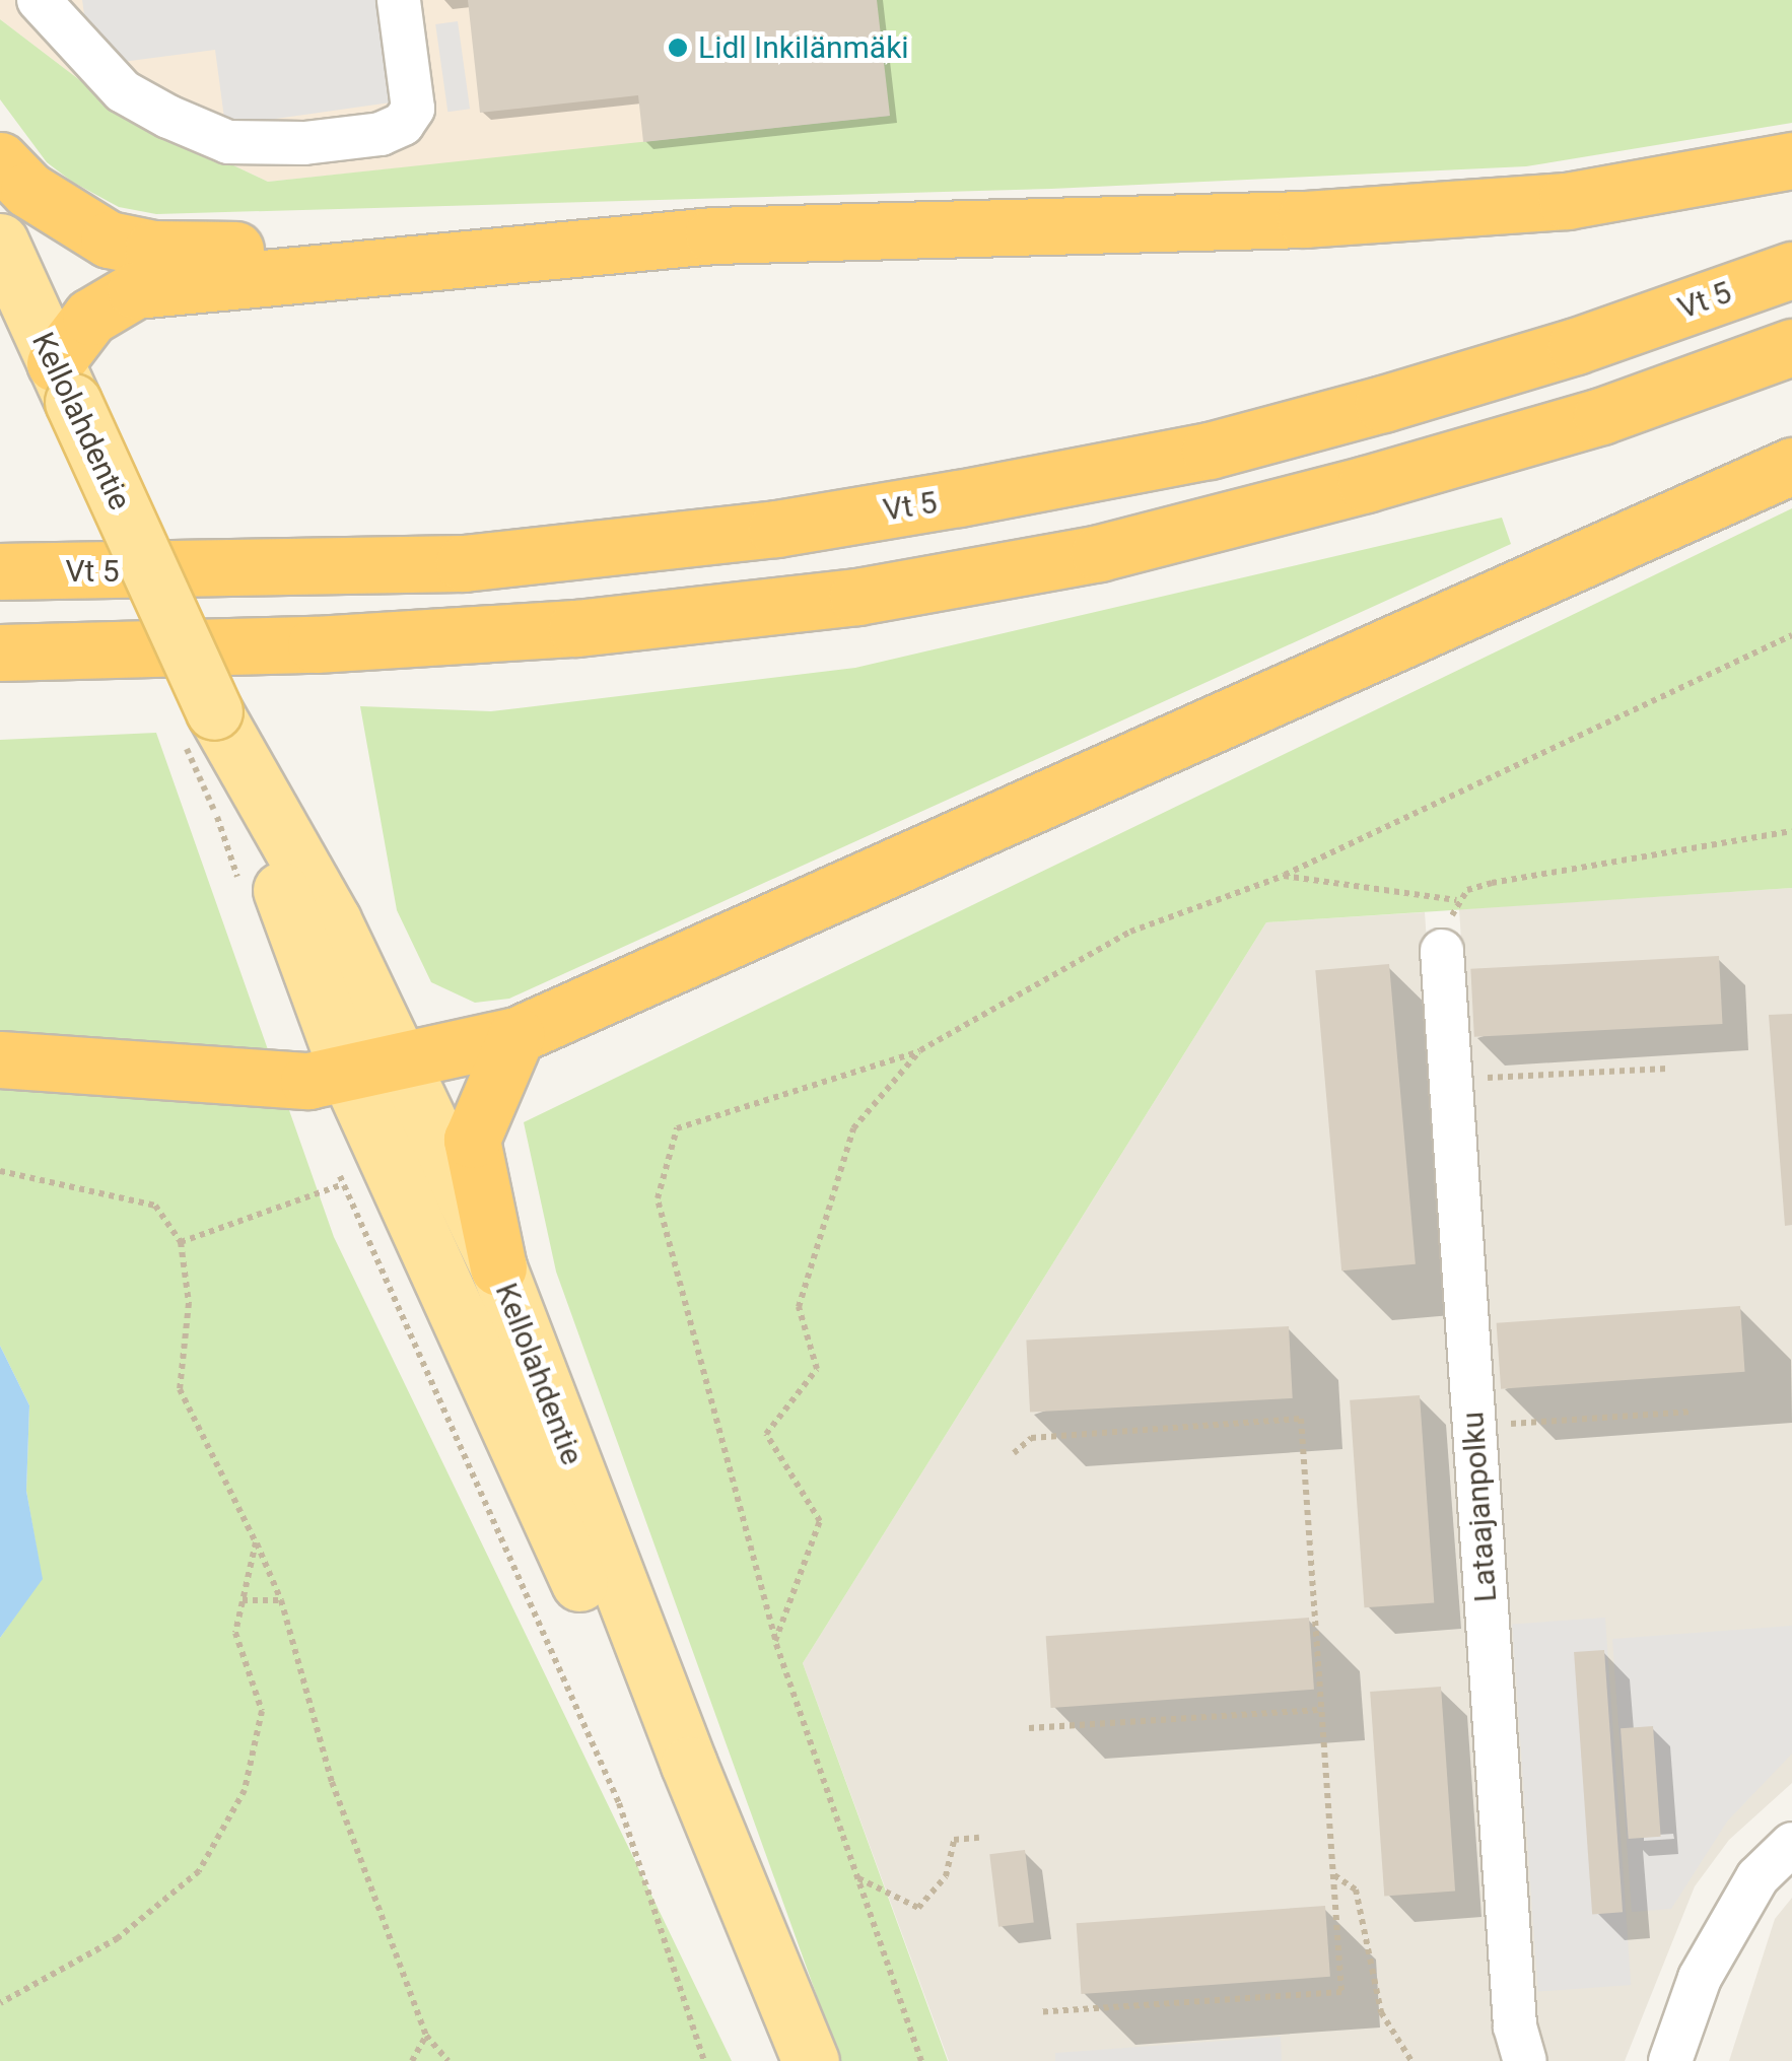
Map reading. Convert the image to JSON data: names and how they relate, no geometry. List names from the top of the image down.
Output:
{
  "streets": {
    "highway": ["Vt 5"],
    "main road": ["Kellolahdentie"],
    "street": ["Lataajanpolku"]
  },
  "places": ["Lidl Inkilänmäki"]
}
